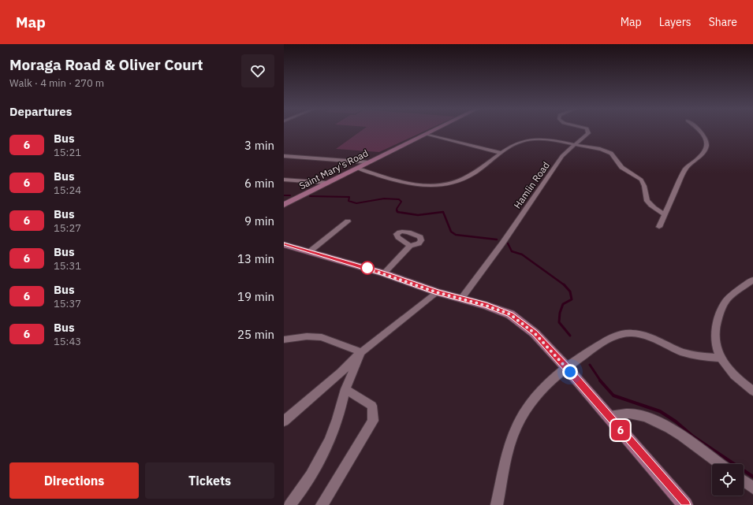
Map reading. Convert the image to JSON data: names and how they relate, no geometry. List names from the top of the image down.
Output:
{
  "streets": {
    "main road": ["Saint Mary's Road"],
    "street": ["Hamlin Road"]
  },
  "lines": ["bus line 6"],
  "page": {
    "header": "Map",
    "nav": ["Map", "Layers", "Share"],
    "heading": [
      ["Moraga Road & Oliver Court", "Walk · 4 min · 270 m"],
      "Departures"
    ],
    "on_map": "6",
    "list": [
      {
        "mark": "6",
        "name": "Bus",
        "note": "15:21",
        "value": "3 min"
      },
      {
        "mark": "6",
        "name": "Bus",
        "note": "15:24",
        "value": "6 min"
      },
      {
        "mark": "6",
        "name": "Bus",
        "note": "15:27",
        "value": "9 min"
      },
      {
        "mark": "6",
        "name": "Bus",
        "note": "15:31",
        "value": "13 min"
      },
      {
        "mark": "6",
        "name": "Bus",
        "note": "15:37",
        "value": "19 min"
      },
      {
        "mark": "6",
        "name": "Bus",
        "note": "15:43",
        "value": "25 min"
      }
    ],
    "buttons": ["Directions", "Tickets"]
  }
}
